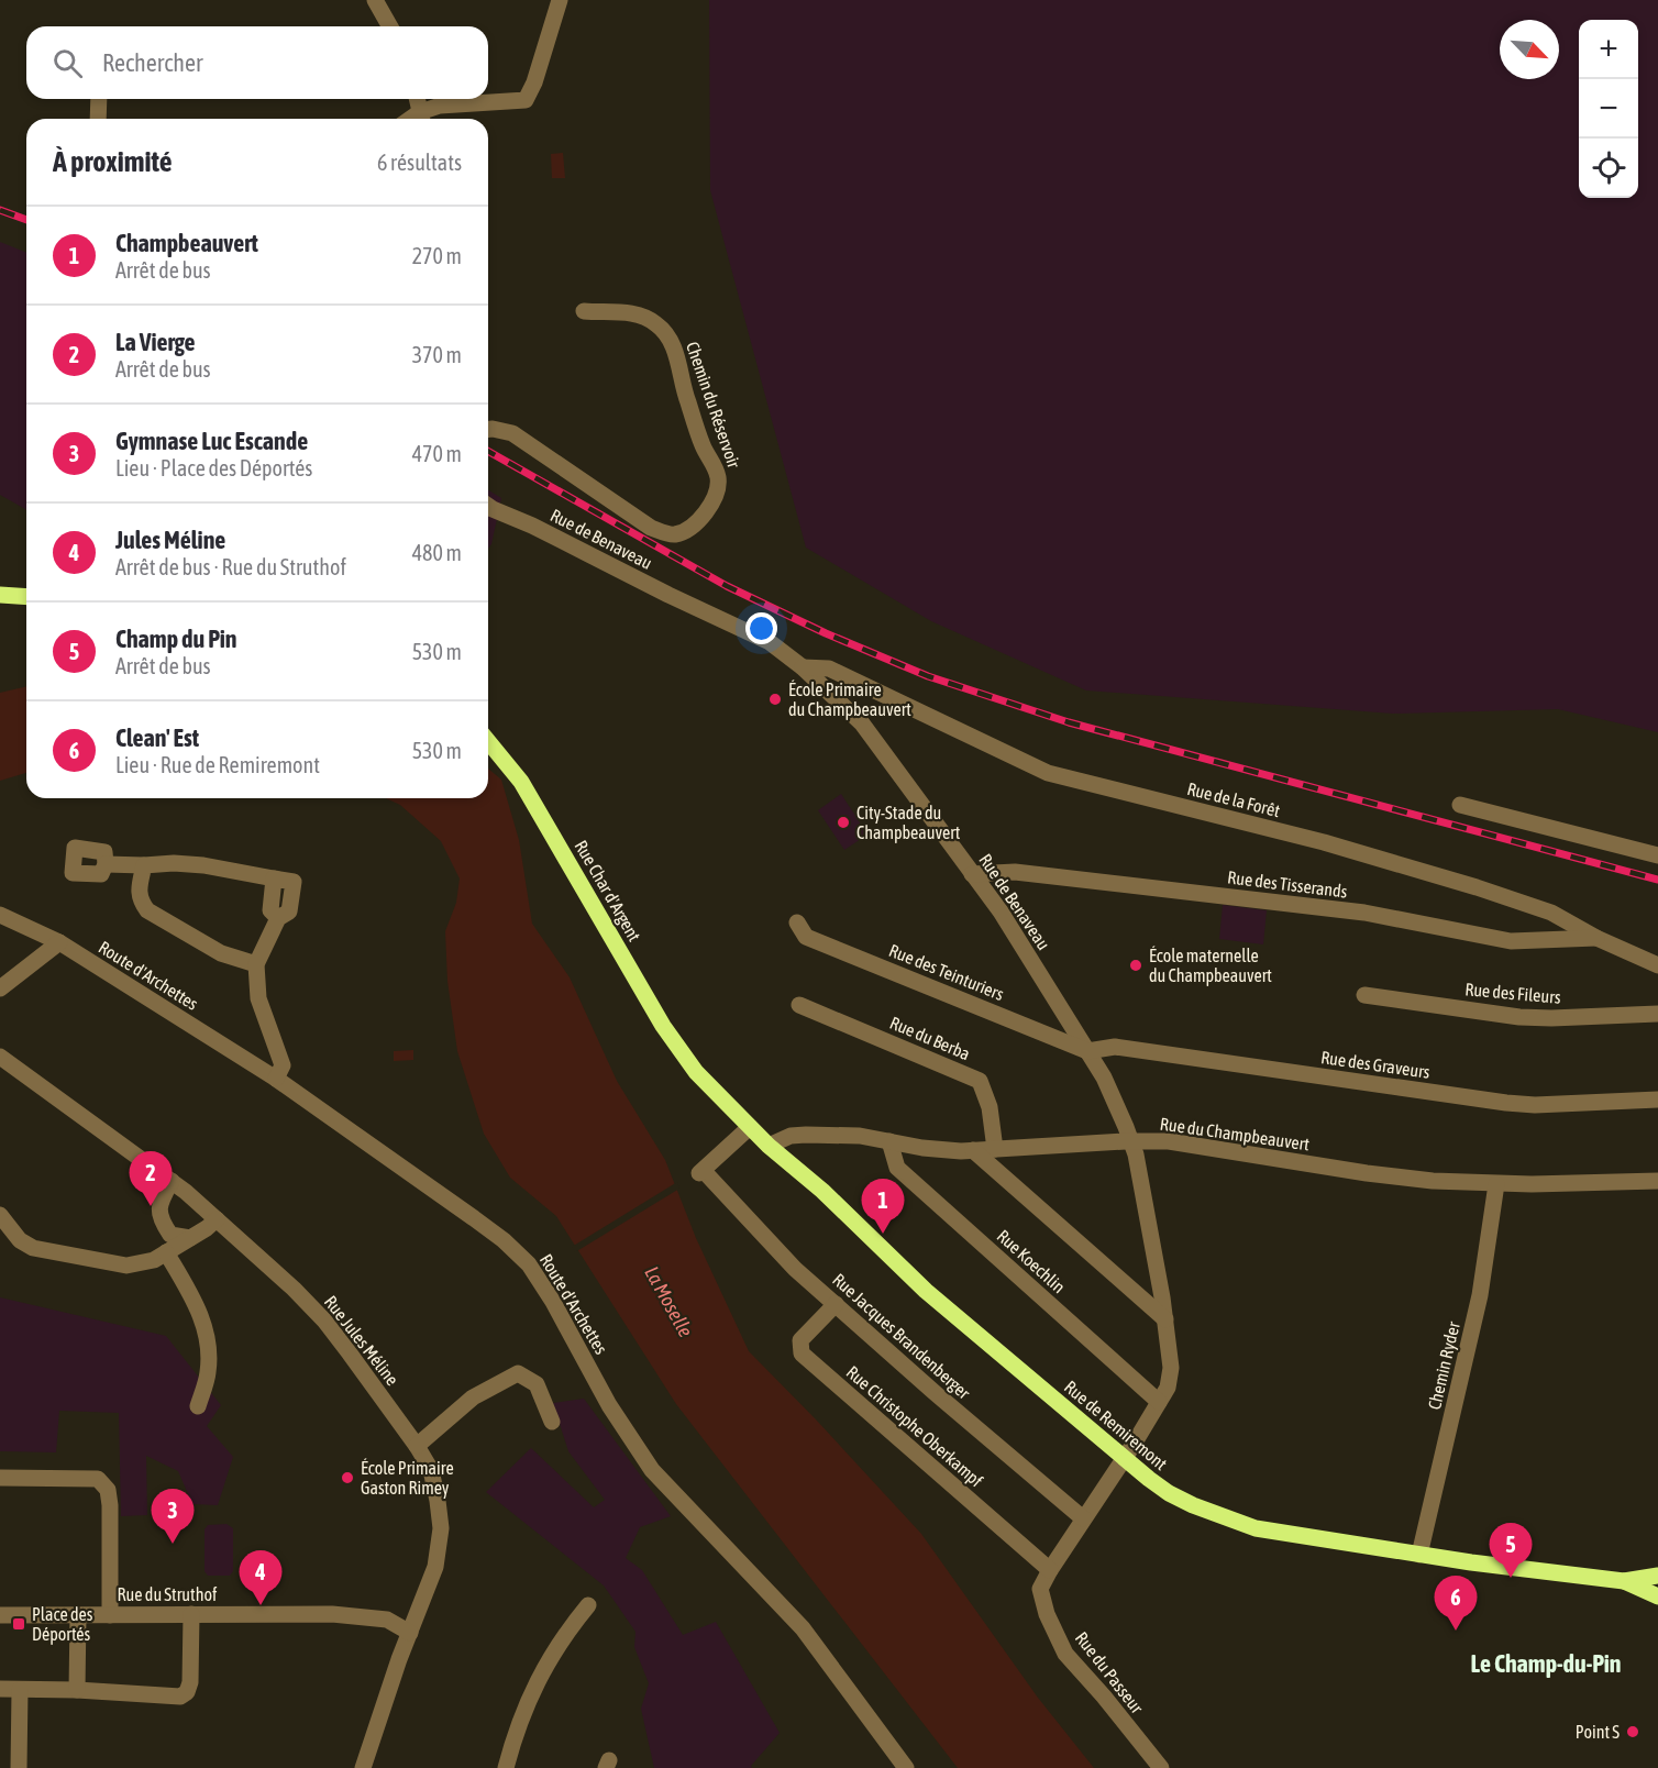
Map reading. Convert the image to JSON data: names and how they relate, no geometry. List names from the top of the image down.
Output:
{
  "streets": {
    "main road": ["Rue Char d'Argent", "Rue de Remiremont"],
    "street": [
      "Chemin du Réservoir",
      "Rue de Benaveau",
      "Rue de la Forêt",
      "Rue des Tisserands",
      "Rue des Teinturiers",
      "Route d'Archettes",
      "Rue des Fileurs",
      "Rue du Berba",
      "Rue des Graveurs",
      "Rue du Champbeauvert",
      "Rue Koechlin",
      "Rue Jacques Brandenberger",
      "Rue Jules Méline",
      "Chemin Ryder",
      "Rue Christophe Oberkampf",
      "Rue du Struthof",
      "Rue du Passeur"
    ]
  },
  "crossings": [
    ["Rue de Benaveau", "Rue de la Forêt"],
    ["Rue de Benaveau", "Rue des Tisserands"],
    ["Rue de Benaveau", "Rue des Teinturiers"],
    ["Rue de Benaveau", "Rue des Graveurs"],
    ["Rue de Benaveau", "Rue du Champbeauvert"],
    ["Rue de Benaveau", "Rue Koechlin"],
    ["Rue de Benaveau", "Rue de Remiremont"],
    ["Rue de Benaveau", "Rue du Passeur"],
    ["Rue de la Forêt", "Rue des Tisserands"],
    ["Rue Char d'Argent", "Rue de Remiremont"],
    ["Rue des Teinturiers", "Rue des Graveurs"],
    ["Rue du Berba", "Rue du Champbeauvert"],
    ["Rue du Champbeauvert", "Rue Koechlin"],
    ["Rue du Champbeauvert", "Chemin Ryder"],
    ["Rue du Champbeauvert", "Rue de Remiremont"],
    ["Rue Jacques Brandenberger", "Rue de Remiremont"],
    ["Rue Jacques Brandenberger", "Rue Christophe Oberkampf"],
    ["Rue Jacques Brandenberger", "Rue du Passeur"],
    ["Rue Jules Méline", "Rue du Struthof"],
    ["Chemin Ryder", "Rue de Remiremont"],
    ["Rue de Remiremont", "Rue du Passeur"],
    ["Rue Christophe Oberkampf", "Rue du Passeur"]
  ],
  "districts": ["Le Champ-du-Pin"],
  "water": ["La Moselle"],
  "places": {
    "other": [
      "École Primaire du Champbeauvert",
      "City-Stade du Champbeauvert",
      "École maternelle du Champbeauvert",
      "École Primaire Gaston Rimey",
      "Point S"
    ],
    "transit": ["Place des Déportés"]
  },
  "north": "bottom right",
  "page": {
    "map_buttons": ["+", "−"],
    "search": "Rechercher",
    "heading": ["À proximité", "6 résultats"],
    "list": [
      {
        "mark": "1",
        "name": "Champbeauvert",
        "note": "Arrêt de bus",
        "value": "270 m"
      },
      {
        "mark": "2",
        "name": "La Vierge",
        "note": "Arrêt de bus",
        "value": "370 m"
      },
      {
        "mark": "3",
        "name": "Gymnase Luc Escande",
        "note": "Lieu · Place des Déportés",
        "value": "470 m"
      },
      {
        "mark": "4",
        "name": "Jules Méline",
        "note": "Arrêt de bus · Rue du Struthof",
        "value": "480 m"
      },
      {
        "mark": "5",
        "name": "Champ du Pin",
        "note": "Arrêt de bus",
        "value": "530 m"
      },
      {
        "mark": "6",
        "name": "Clean' Est",
        "note": "Lieu · Rue de Remiremont",
        "value": "530 m"
      }
    ],
    "pins": [
      "2",
      "1",
      "3",
      "5",
      "4",
      "6"
    ]
  }
}
